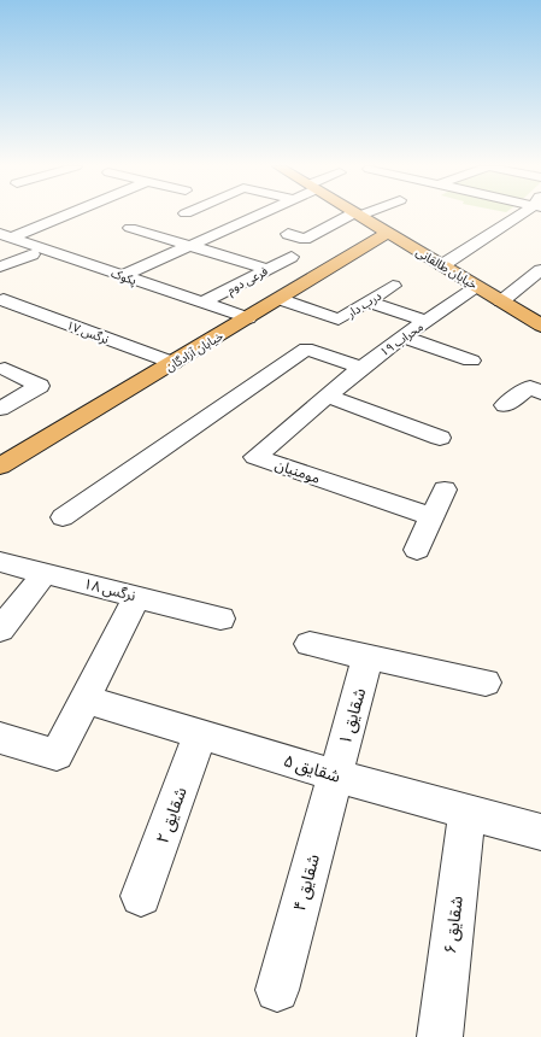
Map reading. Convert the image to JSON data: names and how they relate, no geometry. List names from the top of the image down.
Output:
{
  "streets": {
    "main road": ["خیابان طالقانی", "خیابان آزادگان"],
    "street": [
      "پکوک",
      "فرعی دوم",
      "درب دار",
      "نرگس ۱۷",
      "محراب ۱۹",
      "مومنیان",
      "نرگس ۱۸",
      "شقایق ۱",
      "شقایق ۵",
      "شقایق ۲",
      "شقایق ۴",
      "شقایق ۶"
    ]
  },
  "crossings": [
    ["خیابان طالقانی", "محراب ۱۹"],
    ["خیابان طالقانی", "خیابان آزادگان"],
    ["پکوک", "فرعی دوم"],
    ["پکوک", "خیابان آزادگان"],
    ["درب دار", "خیابان آزادگان"],
    ["نرگس ۱۷", "خیابان آزادگان"],
    ["محراب ۱۹", "مومنیان"],
    ["شقایق ۱", "شقایق ۵"],
    ["شقایق ۱", "شقایق ۴"],
    ["شقایق ۵", "شقایق ۲"],
    ["شقایق ۵", "شقایق ۴"],
    ["شقایق ۵", "شقایق ۶"]
  ]
}
